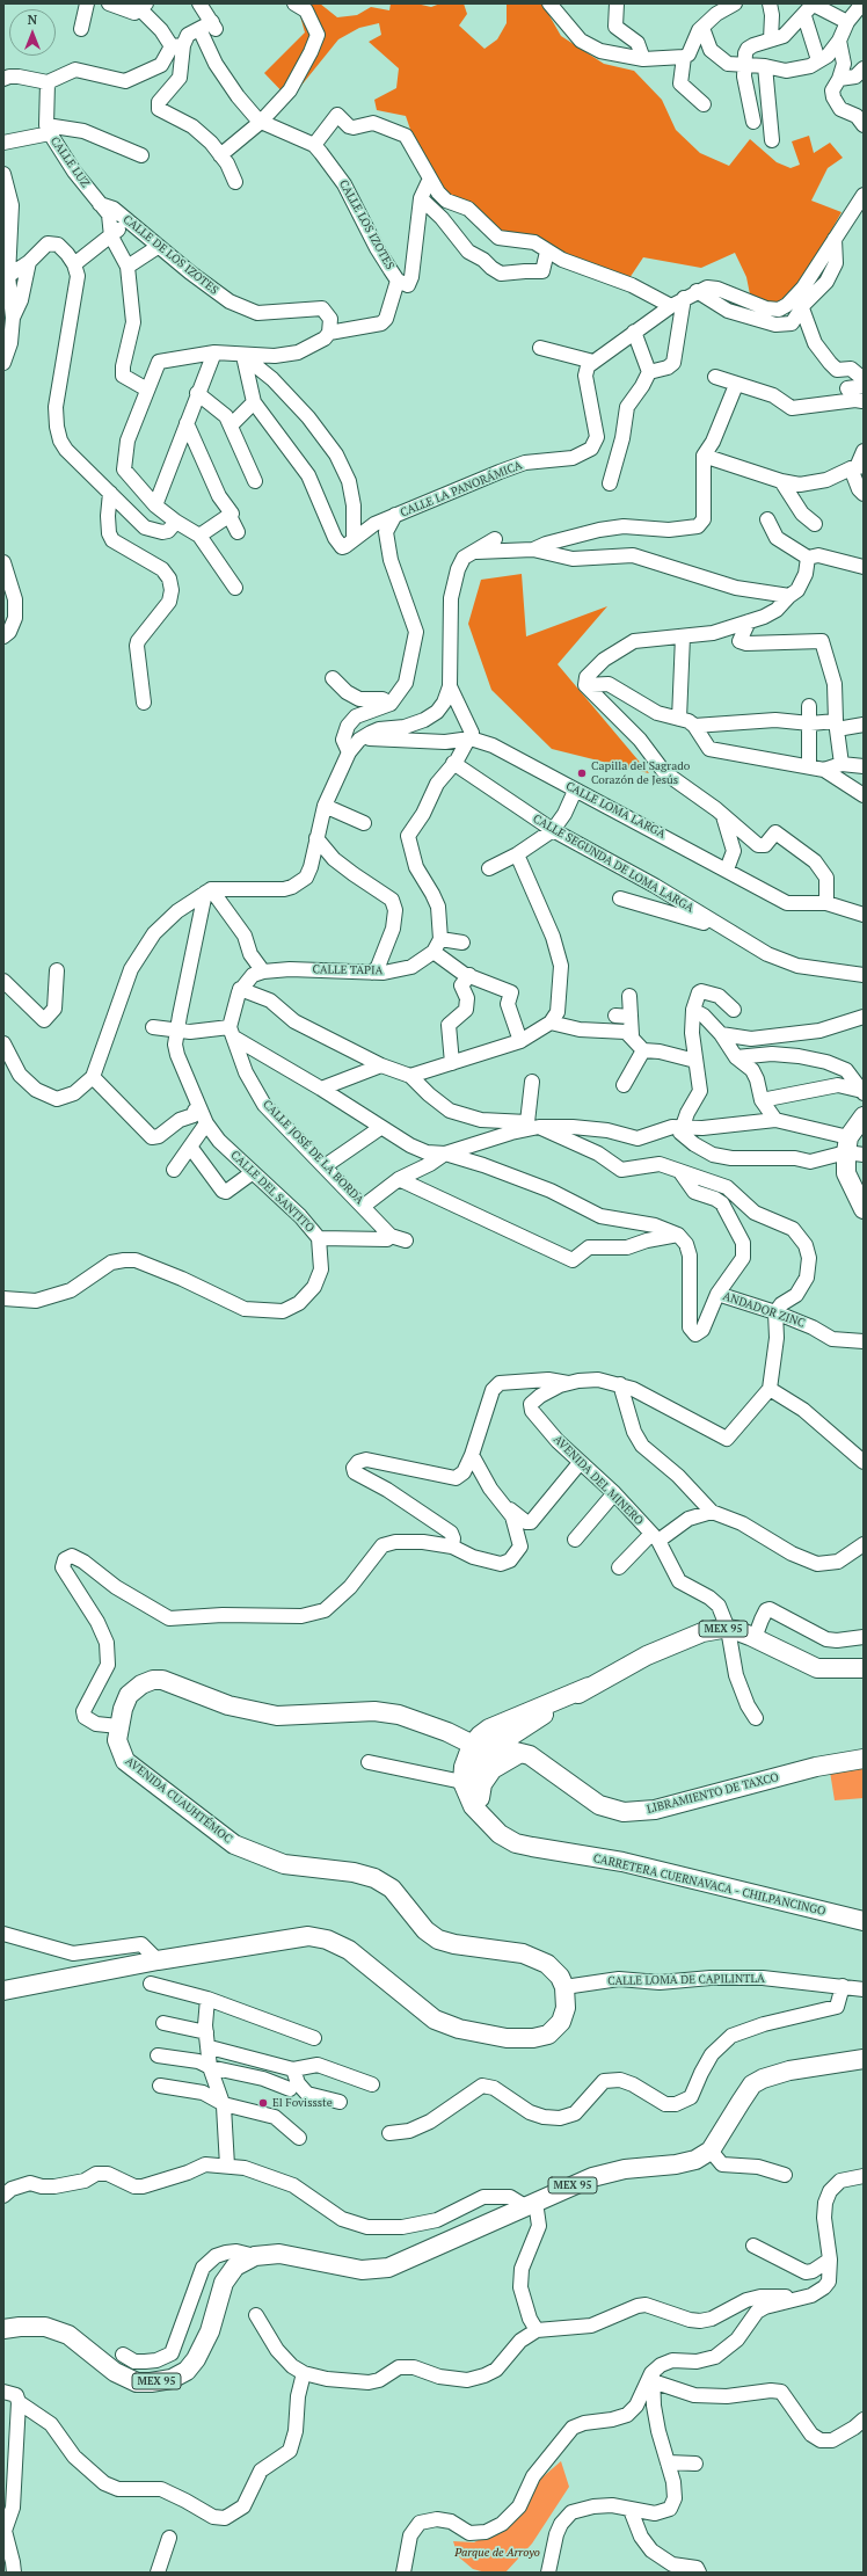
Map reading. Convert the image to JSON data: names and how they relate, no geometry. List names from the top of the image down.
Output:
{
  "streets": {
    "main road": [
      "MEX 95",
      "LIBRAMIENTO DE TAXCO",
      "AVENIDA CUAUHTÉMOC",
      "CARRETERA CUERNAVACA - CHILPANCINGO"
    ],
    "street": [
      "CALLE LUZ",
      "CALLE LOS IZOTES",
      "CALLE DE LOS IZOTES",
      "CALLE LA PANORÁMICA",
      "CALLE LOMA LARGA",
      "CALLE SEGUNDA DE LOMA LARGA",
      "CALLE TAPIA",
      "CALLE JOSÉ DE LA BORDA",
      "CALLE DEL SANTITO",
      "ANDADOR ZINC",
      "AVENIDA DEL MINERO",
      "CALLE LOMA DE CAPILINTLA"
    ]
  },
  "crossings": [
    ["CALLE LUZ", "CALLE DE LOS IZOTES"],
    ["AVENIDA DEL MINERO", "MEX 95"],
    ["MEX 95", "AVENIDA CUAUHTÉMOC"],
    ["MEX 95", "CARRETERA CUERNAVACA - CHILPANCINGO"],
    ["AVENIDA CUAUHTÉMOC", "CALLE LOMA DE CAPILINTLA"]
  ],
  "parks": ["Parque de Arroyo"],
  "places": ["Capilla del Sagrado Corazón de Jesús", "El Fovissste"],
  "north": "top"
}
